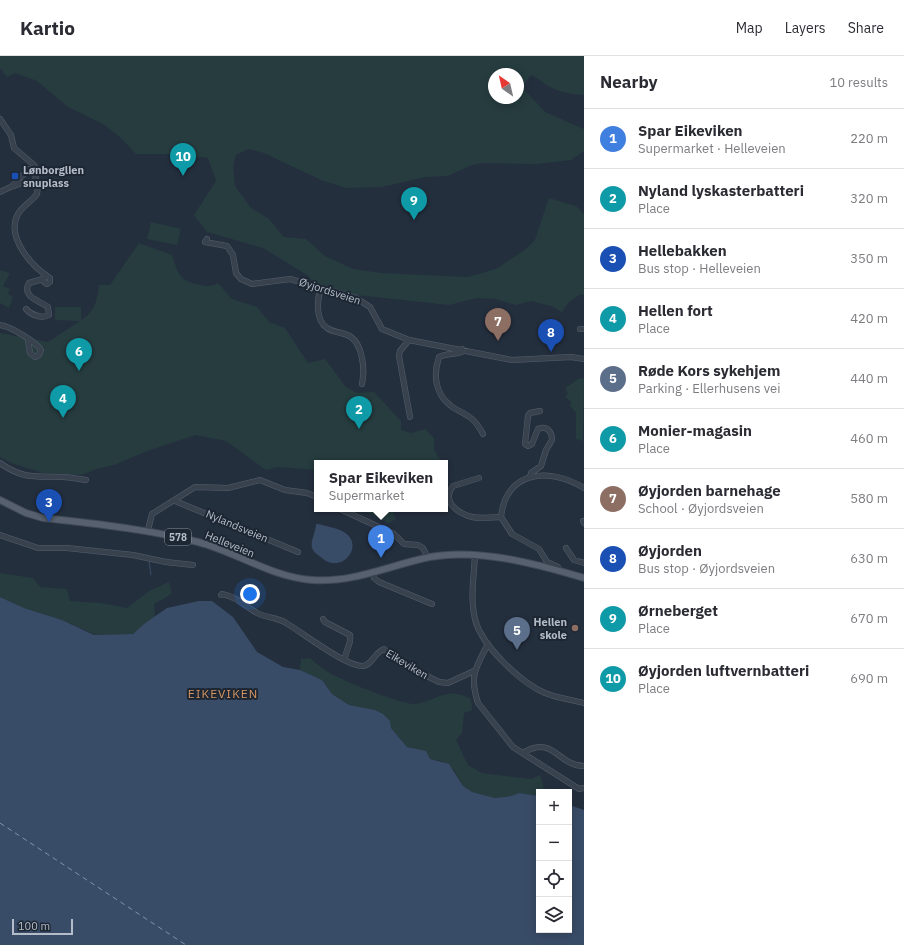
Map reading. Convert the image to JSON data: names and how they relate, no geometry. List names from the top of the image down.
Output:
{
  "streets": {
    "main road": ["578", "Helleveien"],
    "street": ["Øyjordsveien", "Nylandsveien", "Eikeviken"]
  },
  "districts": ["EIKEVIKEN"],
  "places": {
    "transit": ["Lønborglien snuplass"],
    "other": ["Hellen skole"]
  },
  "scale_bar": "100 m",
  "north": "top left",
  "page": {
    "header": "Kartio",
    "nav": ["Map", "Layers", "Share"],
    "heading": ["Nearby", "10 results"],
    "list": [
      {
        "mark": "1",
        "name": "Spar Eikeviken",
        "note": "Supermarket · Helleveien",
        "value": "220 m"
      },
      {
        "mark": "2",
        "name": "Nyland lyskasterbatteri",
        "note": "Place",
        "value": "320 m"
      },
      {
        "mark": "3",
        "name": "Hellebakken",
        "note": "Bus stop · Helleveien",
        "value": "350 m"
      },
      {
        "mark": "4",
        "name": "Hellen fort",
        "note": "Place",
        "value": "420 m"
      },
      {
        "mark": "5",
        "name": "Røde Kors sykehjem",
        "note": "Parking · Ellerhusens vei",
        "value": "440 m"
      },
      {
        "mark": "6",
        "name": "Monier-magasin",
        "note": "Place",
        "value": "460 m"
      },
      {
        "mark": "7",
        "name": "Øyjorden barnehage",
        "note": "School · Øyjordsveien",
        "value": "580 m"
      },
      {
        "mark": "8",
        "name": "Øyjorden",
        "note": "Bus stop · Øyjordsveien",
        "value": "630 m"
      },
      {
        "mark": "9",
        "name": "Ørneberget",
        "note": "Place",
        "value": "670 m"
      },
      {
        "mark": "10",
        "name": "Øyjorden luftvernbatteri",
        "note": "Place",
        "value": "690 m"
      }
    ],
    "pins": [
      "10",
      "9",
      "7",
      "8",
      "6",
      "4",
      "2",
      "3",
      "1",
      "5"
    ],
    "popup": ["Spar Eikeviken", "Supermarket"],
    "map_buttons": ["+", "−"],
    "scale": "100 m"
  }
}
